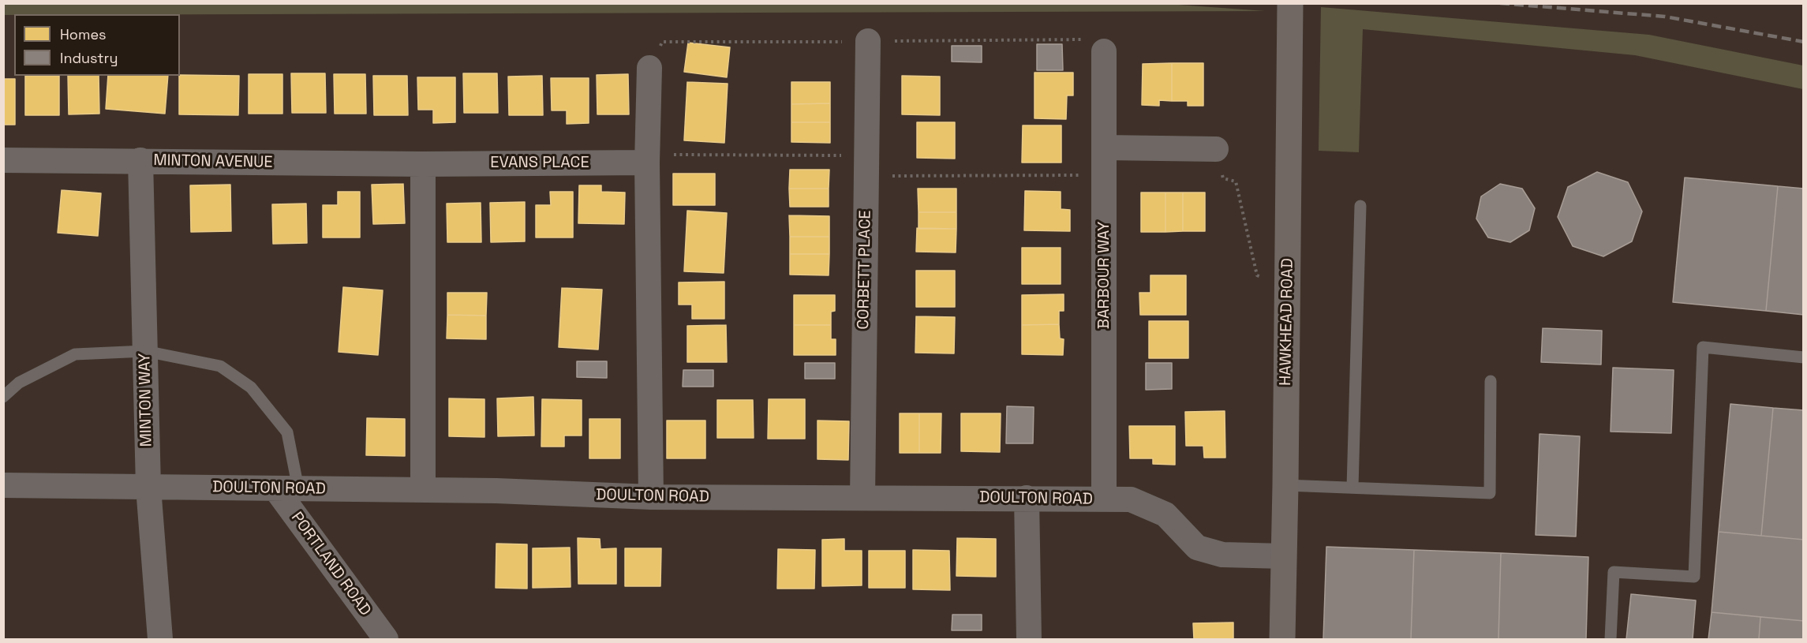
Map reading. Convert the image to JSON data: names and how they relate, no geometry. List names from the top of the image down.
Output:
{
  "streets": {
    "street": [
      "MINTON AVENUE",
      "EVANS PLACE",
      "CORBETT PLACE",
      "BARBOUR WAY",
      "HAWKHEAD ROAD",
      "MINTON WAY",
      "DOULTON ROAD",
      "PORTLAND ROAD"
    ]
  },
  "crossings": [
    ["MINTON AVENUE", "EVANS PLACE"],
    ["MINTON AVENUE", "MINTON WAY"],
    ["CORBETT PLACE", "DOULTON ROAD"],
    ["BARBOUR WAY", "DOULTON ROAD"],
    ["HAWKHEAD ROAD", "DOULTON ROAD"],
    ["MINTON WAY", "DOULTON ROAD"],
    ["DOULTON ROAD", "PORTLAND ROAD"]
  ],
  "legend": ["Homes", "Industry"]
}
